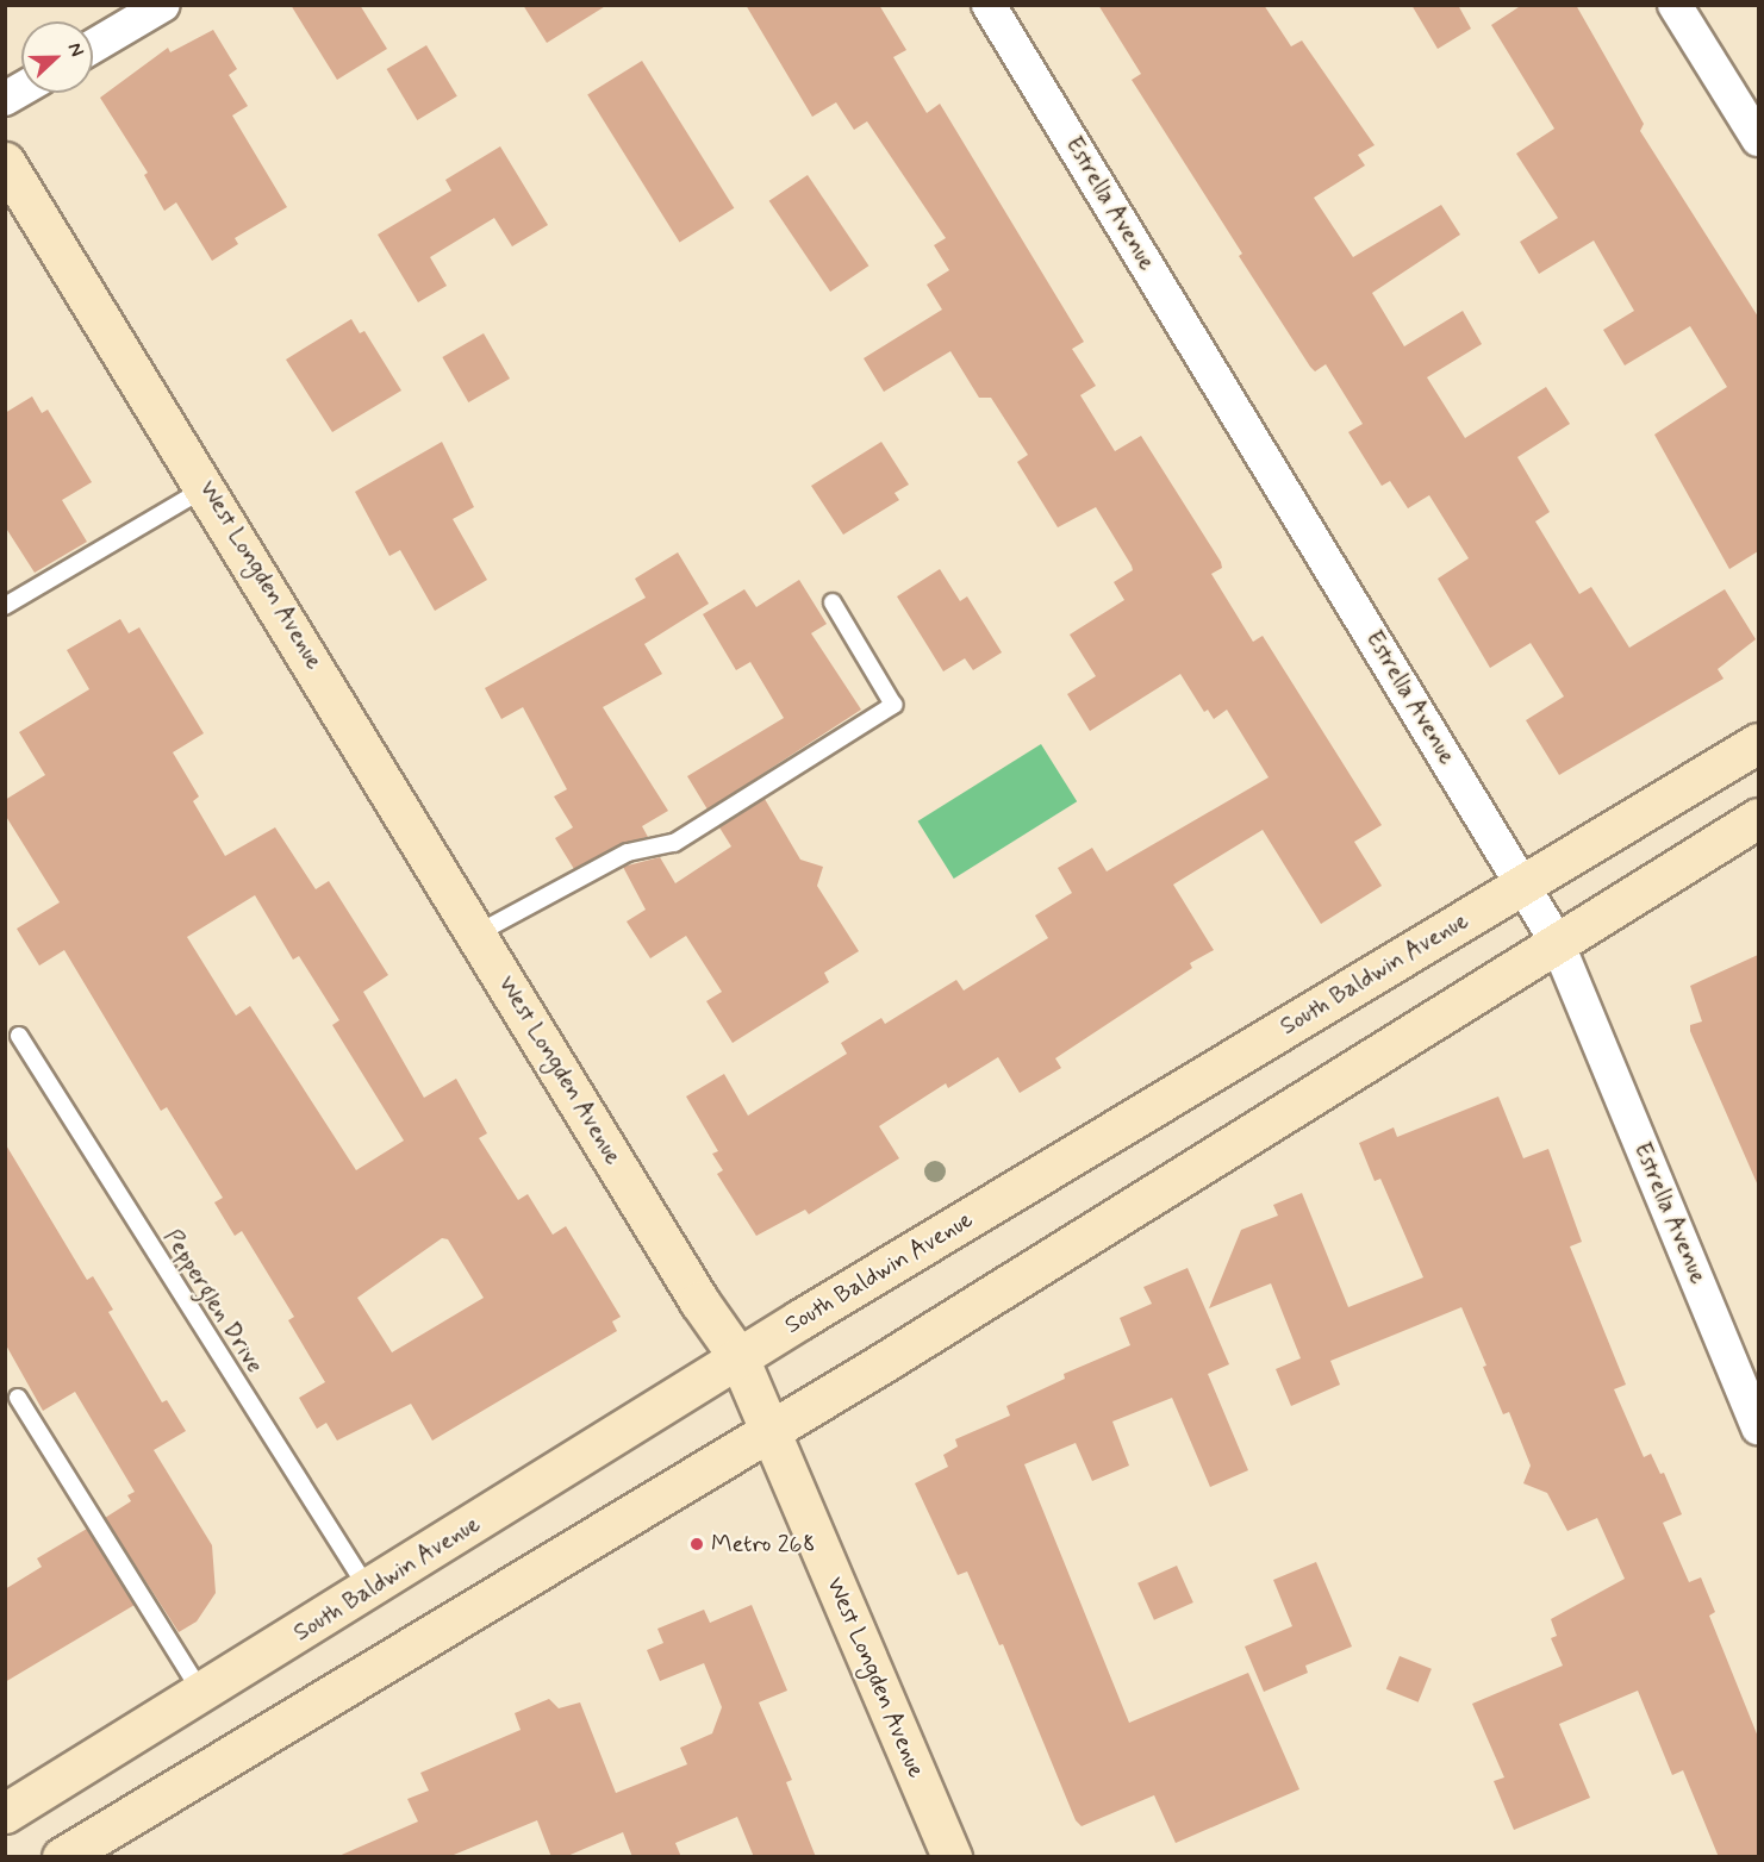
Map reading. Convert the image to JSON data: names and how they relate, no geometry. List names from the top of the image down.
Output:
{
  "streets": {
    "main road": ["West Longden Avenue", "South Baldwin Avenue"],
    "street": ["Estrella Avenue"],
    "lane": ["Pepperglen Drive"]
  },
  "crossings": [
    ["Estrella Avenue", "South Baldwin Avenue"],
    ["West Longden Avenue", "South Baldwin Avenue"],
    ["South Baldwin Avenue", "Pepperglen Drive"]
  ],
  "places": ["Metro 268"],
  "north": "right"
}
